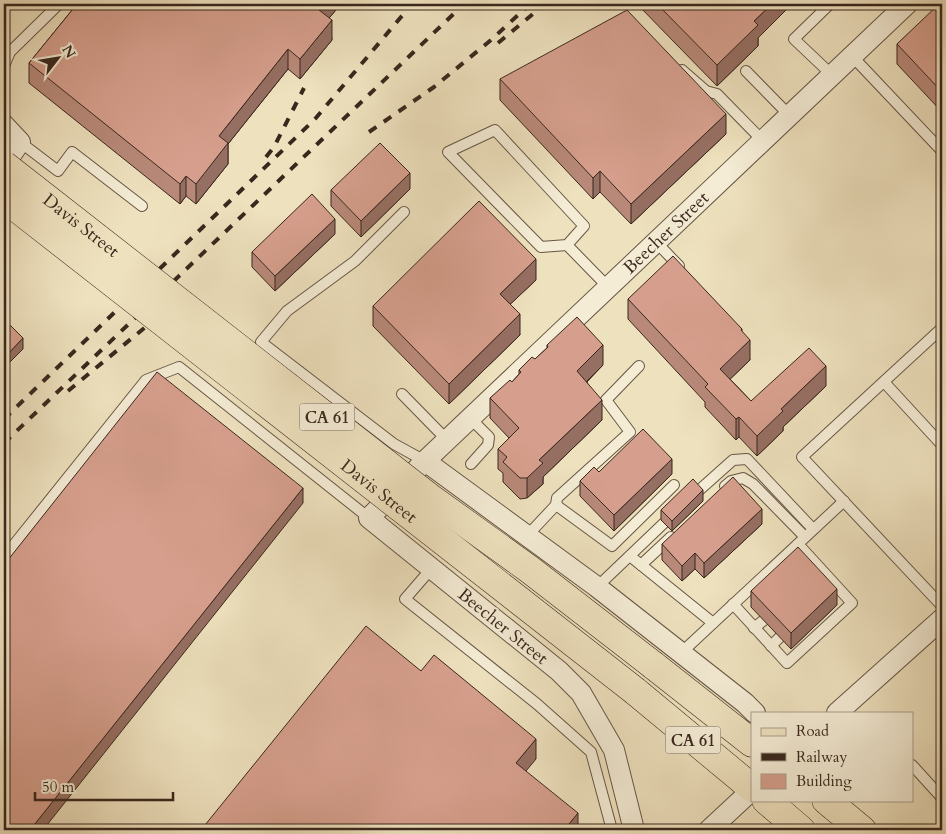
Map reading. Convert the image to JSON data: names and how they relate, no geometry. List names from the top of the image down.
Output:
{
  "streets": {
    "main road": ["Davis Street", "CA 61"],
    "street": ["Beecher Street"]
  },
  "legend": ["Road", "Railway", "Building"],
  "scale_bar": "50 m",
  "north": "top right"
}
